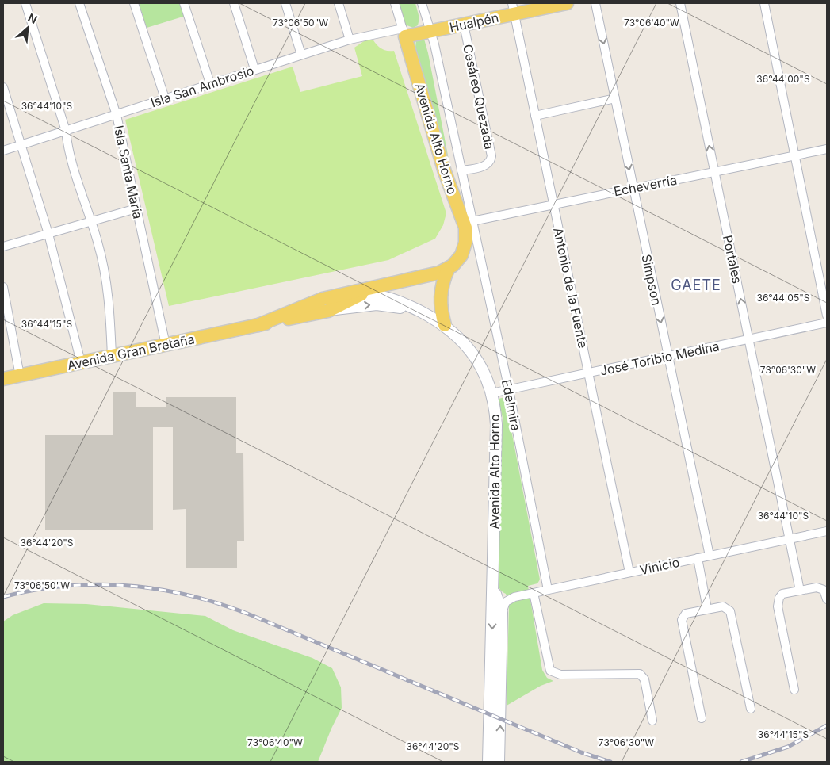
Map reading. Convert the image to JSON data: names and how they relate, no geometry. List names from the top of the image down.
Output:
{
  "streets": {
    "main road": ["Hualpén", "Avenida Alto Horno", "Avenida Gran Bretaña"],
    "street": [
      "Isla San Ambrosio",
      "Cesáreo Quezada",
      "Isla Santa María",
      "Echeverría",
      "Portales",
      "Simpson",
      "Antonio de la Fuente",
      "José Toribio Medina",
      "Edelmira",
      "Vinicio"
    ]
  },
  "crossings": [
    ["Hualpén", "Isla San Ambrosio"],
    ["Hualpén", "Cesáreo Quezada"],
    ["Hualpén", "Avenida Alto Horno"],
    ["Hualpén", "Antonio de la Fuente"],
    ["Isla San Ambrosio", "Avenida Alto Horno"],
    ["Isla San Ambrosio", "Isla Santa María"],
    ["Cesáreo Quezada", "Avenida Alto Horno"],
    ["Avenida Alto Horno", "Echeverría"],
    ["Avenida Alto Horno", "Avenida Gran Bretaña"],
    ["Avenida Alto Horno", "José Toribio Medina"],
    ["Avenida Alto Horno", "Edelmira"],
    ["Avenida Alto Horno", "Vinicio"],
    ["Isla Santa María", "Avenida Gran Bretaña"],
    ["Echeverría", "Portales"],
    ["Echeverría", "Simpson"],
    ["Echeverría", "Antonio de la Fuente"],
    ["Echeverría", "Edelmira"],
    ["Portales", "José Toribio Medina"],
    ["Portales", "Vinicio"],
    ["Simpson", "José Toribio Medina"],
    ["Simpson", "Vinicio"],
    ["Antonio de la Fuente", "José Toribio Medina"],
    ["Antonio de la Fuente", "Vinicio"],
    ["José Toribio Medina", "Edelmira"],
    ["Edelmira", "Vinicio"]
  ],
  "one_way": ["Portales", "Simpson"],
  "districts": ["GAETE"],
  "north": "top right",
  "coordinates": [
    "73°06'50\"W",
    "73°06'40\"W",
    "36°44'00\"S",
    "36°44'10\"S",
    "36°44'05\"S",
    "36°44'15\"S",
    "73°06'30\"W",
    "36°44'20\"S"
  ]
}
